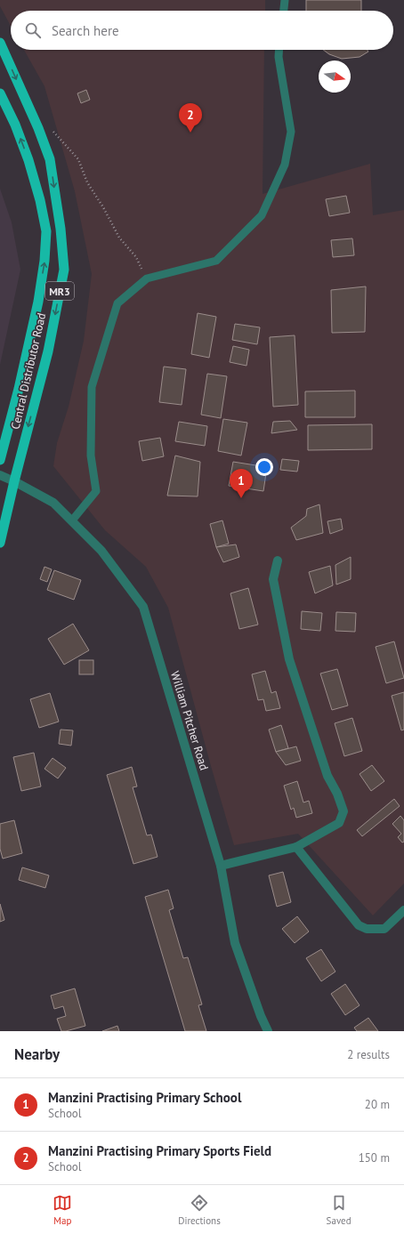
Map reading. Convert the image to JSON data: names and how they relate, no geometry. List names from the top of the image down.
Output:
{
  "streets": {
    "highway": ["MR3", "Central Distributor Road"],
    "street": ["William Pitcher Road"]
  },
  "crossings": [
    ["Central Distributor Road", "William Pitcher Road"]
  ],
  "north": "right",
  "page": {
    "search": "Search here",
    "pins": ["2", "1"],
    "heading": ["Nearby", "2 results"],
    "list": [
      {
        "mark": "1",
        "name": "Manzini Practising Primary School",
        "note": "School",
        "value": "20 m"
      },
      {
        "mark": "2",
        "name": "Manzini Practising Primary Sports Field",
        "note": "School",
        "value": "150 m"
      }
    ],
    "nav": ["Map", "Directions", "Saved"]
  }
}
